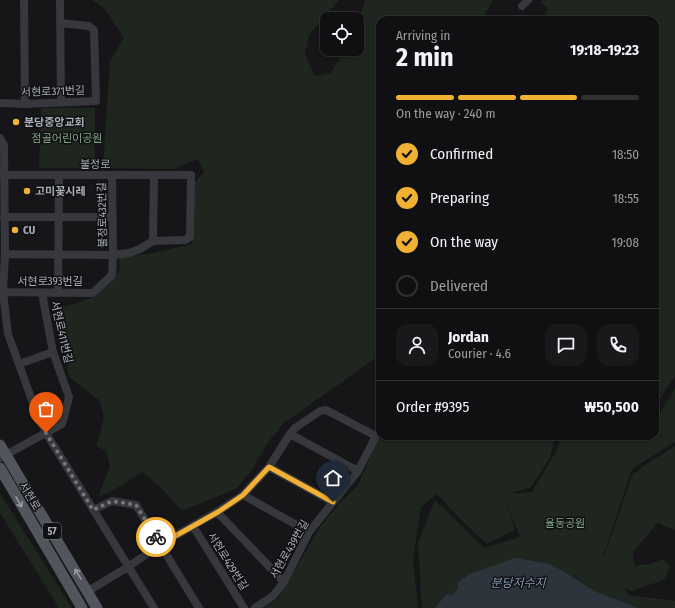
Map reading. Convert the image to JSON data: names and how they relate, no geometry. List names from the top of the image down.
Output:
{
  "streets": {
    "main road": ["서현로", "57"],
    "street": [
      "서현로371번길",
      "불정로",
      "불정로432번길",
      "서현로393번길",
      "서현로411번길",
      "서현로439번길",
      "서현로429번길"
    ]
  },
  "crossings": [
    ["불정로", "불정로432번길"],
    ["불정로432번길", "서현로393번길"],
    ["서현로393번길", "서현로411번길"],
    ["서현로411번길", "서현로"],
    ["서현로", "서현로429번길"],
    ["서현로439번길", "서현로429번길"]
  ],
  "water": ["분당저수지"],
  "parks": ["점골어린이공원", "율동공원"],
  "places": ["분당중앙교회", "고미꽃시레", "CU"],
  "page": {
    "heading": ["2 min", "Arriving in", "19:18–19:23"],
    "panel": [
      "Jordan",
      "Courier · 4.6",
      "Order #9395",
      "₩50,500"
    ],
    "bar": "On the way · 240 m",
    "list": [
      ["Confirmed", "18:50"],
      ["Preparing", "18:55"],
      ["On the way", "19:08"],
      "Delivered"
    ]
  }
}
